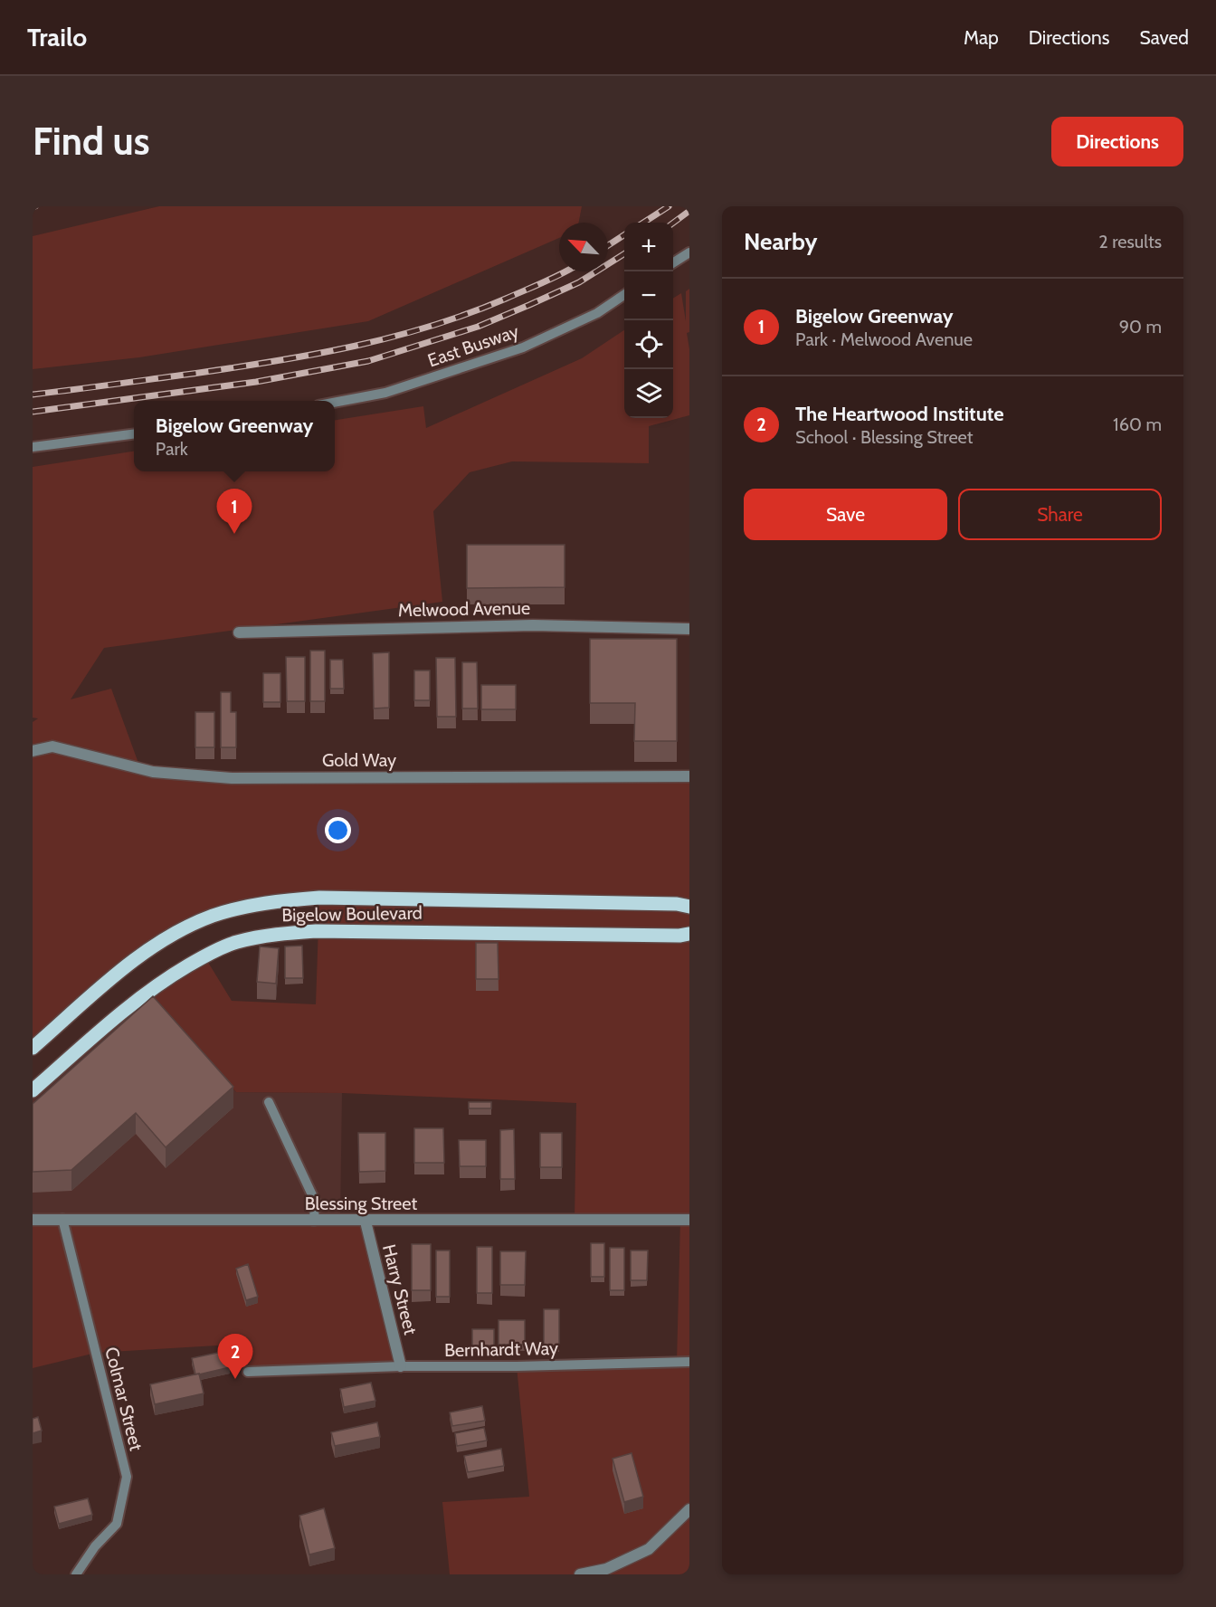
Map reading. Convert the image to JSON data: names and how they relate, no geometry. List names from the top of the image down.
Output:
{
  "streets": {
    "main road": ["Bigelow Boulevard"],
    "street": [
      "Melwood Avenue",
      "Gold Way",
      "Blessing Street",
      "Harry Street"
    ],
    "lane": ["East Busway", "Bernhardt Way", "Colmar Street"]
  },
  "crossings": [
    ["Blessing Street", "Harry Street"],
    ["Blessing Street", "Colmar Street"],
    ["Harry Street", "Bernhardt Way"]
  ],
  "north": "top left",
  "page": {
    "header": "Trailo",
    "nav": ["Map", "Directions", "Saved"],
    "buttons": [
      "Directions",
      ["Save", "Share"]
    ],
    "title": "Find us",
    "heading": ["Nearby", "2 results"],
    "map_buttons": ["+", "−"],
    "list": [
      {
        "mark": "1",
        "name": "Bigelow Greenway",
        "note": "Park · Melwood Avenue",
        "value": "90 m"
      },
      {
        "mark": "2",
        "name": "The Heartwood Institute",
        "note": "School · Blessing Street",
        "value": "160 m"
      }
    ],
    "popup": ["Bigelow Greenway", "Park"],
    "pins": ["1", "2"]
  }
}
